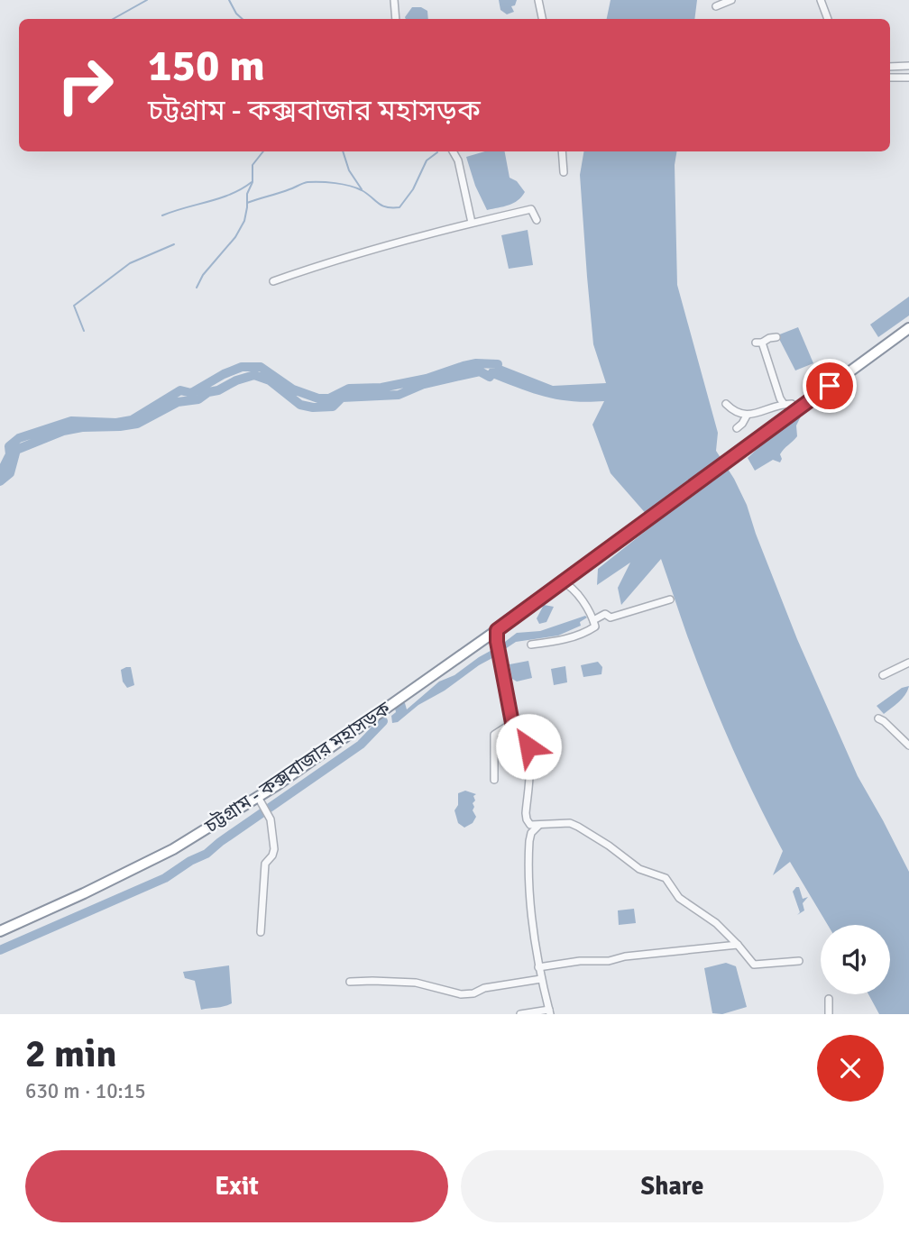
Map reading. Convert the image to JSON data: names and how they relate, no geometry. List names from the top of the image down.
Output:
{
  "streets": {
    "highway": ["চট্টগ্রাম - কক্সবাজার মহাসড়ক"]
  },
  "page": {
    "turn": ["150 m", "চট্টগ্রাম - কক্সবাজার মহাসড়ক"],
    "heading": ["2 min", "630 m · 10:15"],
    "buttons": ["Exit", "Share"]
  }
}
